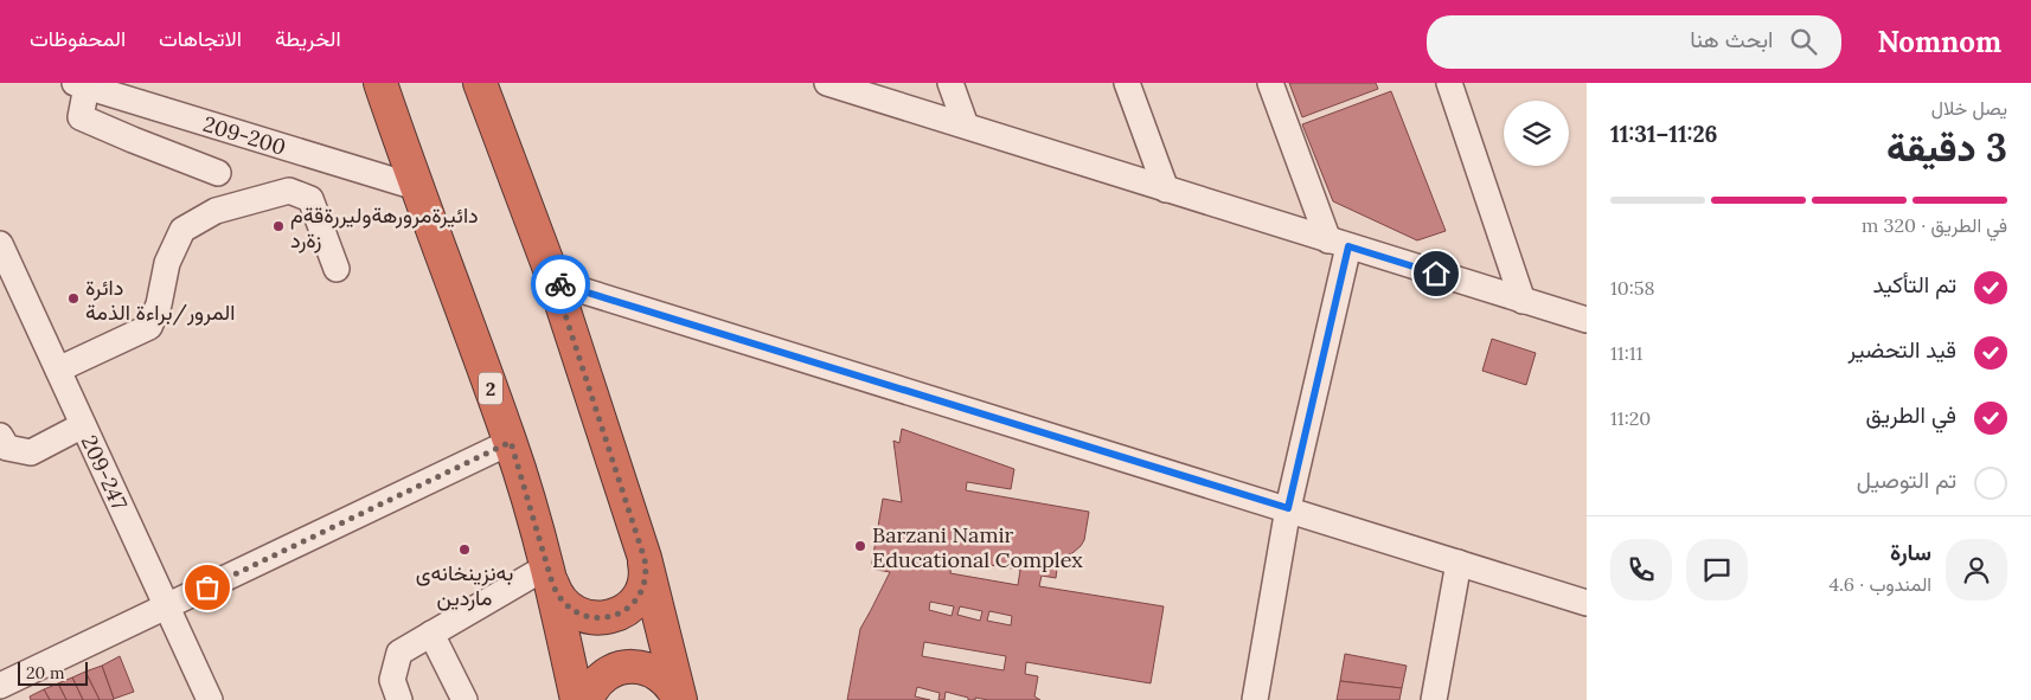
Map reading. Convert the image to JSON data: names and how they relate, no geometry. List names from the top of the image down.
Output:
{
  "streets": {
    "highway": ["2"],
    "street": ["209-200", "209-247"]
  },
  "crossings": [
    ["209-200", "2"]
  ],
  "places": [
    "دائيرةمرورهةوليررةقةم زةرد",
    "دائرة المرور/براءة الذمة",
    "Barzani Namir Educational Complex",
    "بەنزینخانەی ماردین"
  ],
  "scale_bar": "20 m",
  "page": {
    "header": "Nomnom",
    "search": "ابحث هنا",
    "nav": ["الخريطة", "الاتجاهات", "المحفوظات"],
    "heading": ["3 دقيقة", "يصل خلال", "11:26–11:31"],
    "panel": ["سارة", "المندوب · 4.6"],
    "bar": "في الطريق · 320 m",
    "list": [
      ["تم التأكيد", "10:58"],
      ["قيد التحضير", "11:11"],
      ["في الطريق", "11:20"],
      "تم التوصيل"
    ],
    "scale": "20 m"
  }
}
